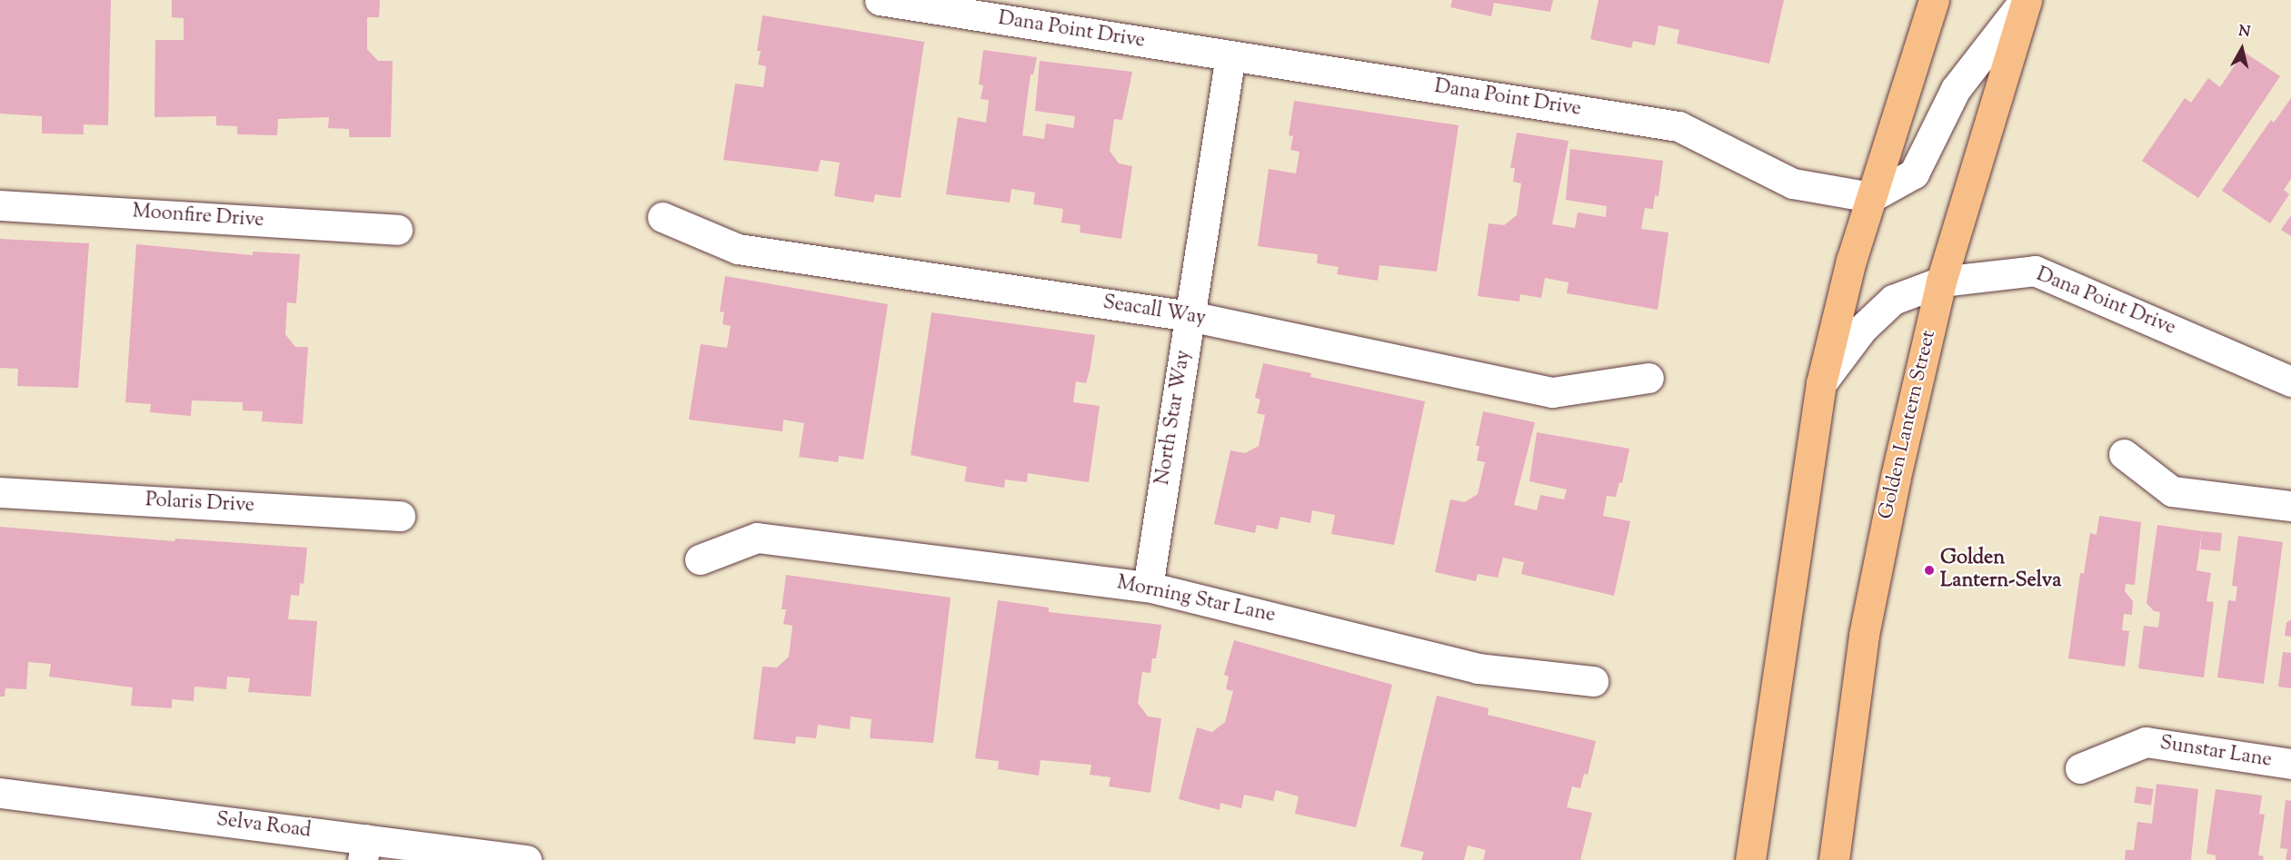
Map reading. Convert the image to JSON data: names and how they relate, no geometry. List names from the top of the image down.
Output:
{
  "streets": {
    "main road": ["Golden Lantern Street"],
    "street": [
      "Dana Point Drive",
      "Moonfire Drive",
      "Seacall Way",
      "North Star Way",
      "Polaris Drive",
      "Morning Star Lane",
      "Sunstar Lane",
      "Selva Road"
    ]
  },
  "crossings": [
    ["Dana Point Drive", "North Star Way"],
    ["Dana Point Drive", "Golden Lantern Street"],
    ["Seacall Way", "North Star Way"],
    ["North Star Way", "Morning Star Lane"]
  ],
  "places": ["Golden Lantern-Selva"],
  "north": "top"
}
